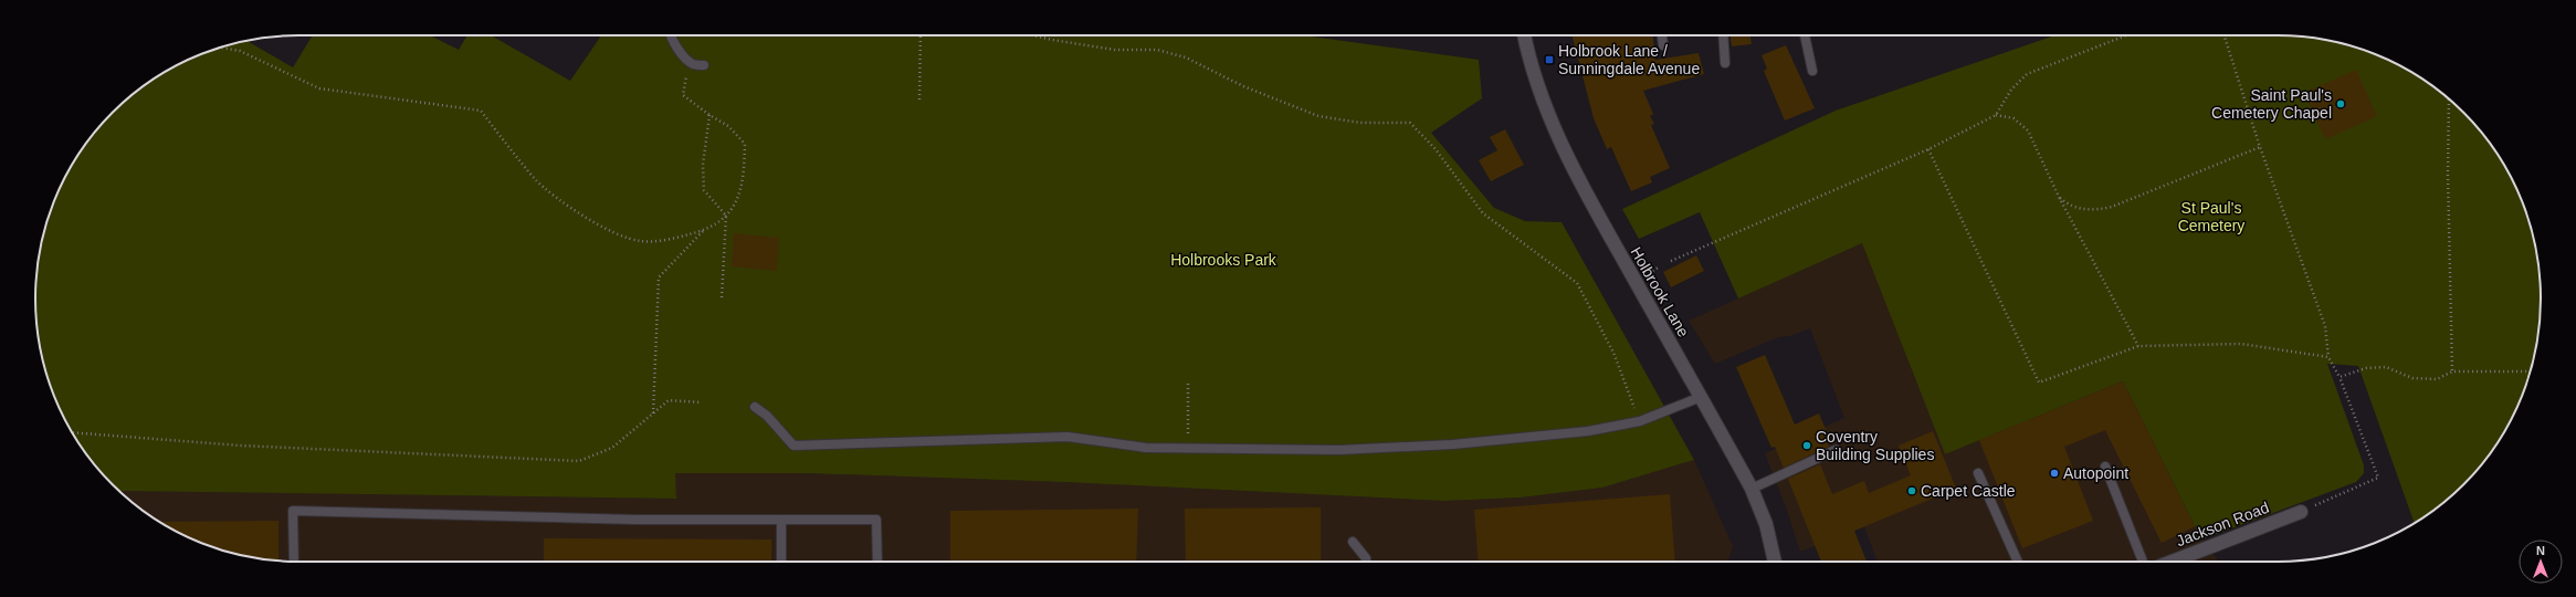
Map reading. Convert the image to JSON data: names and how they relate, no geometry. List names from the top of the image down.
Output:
{
  "streets": {
    "street": ["Holbrook Lane", "Jackson Road"]
  },
  "parks": ["St Paul's Cemetery", "Holbrooks Park"],
  "places": {
    "transit": ["Holbrook Lane / Sunningdale Avenue"],
    "other": [
      "Saint Paul's Cemetery Chapel",
      "Coventry Building Supplies",
      "Autopoint",
      "Carpet Castle"
    ]
  },
  "north": "top"
}
